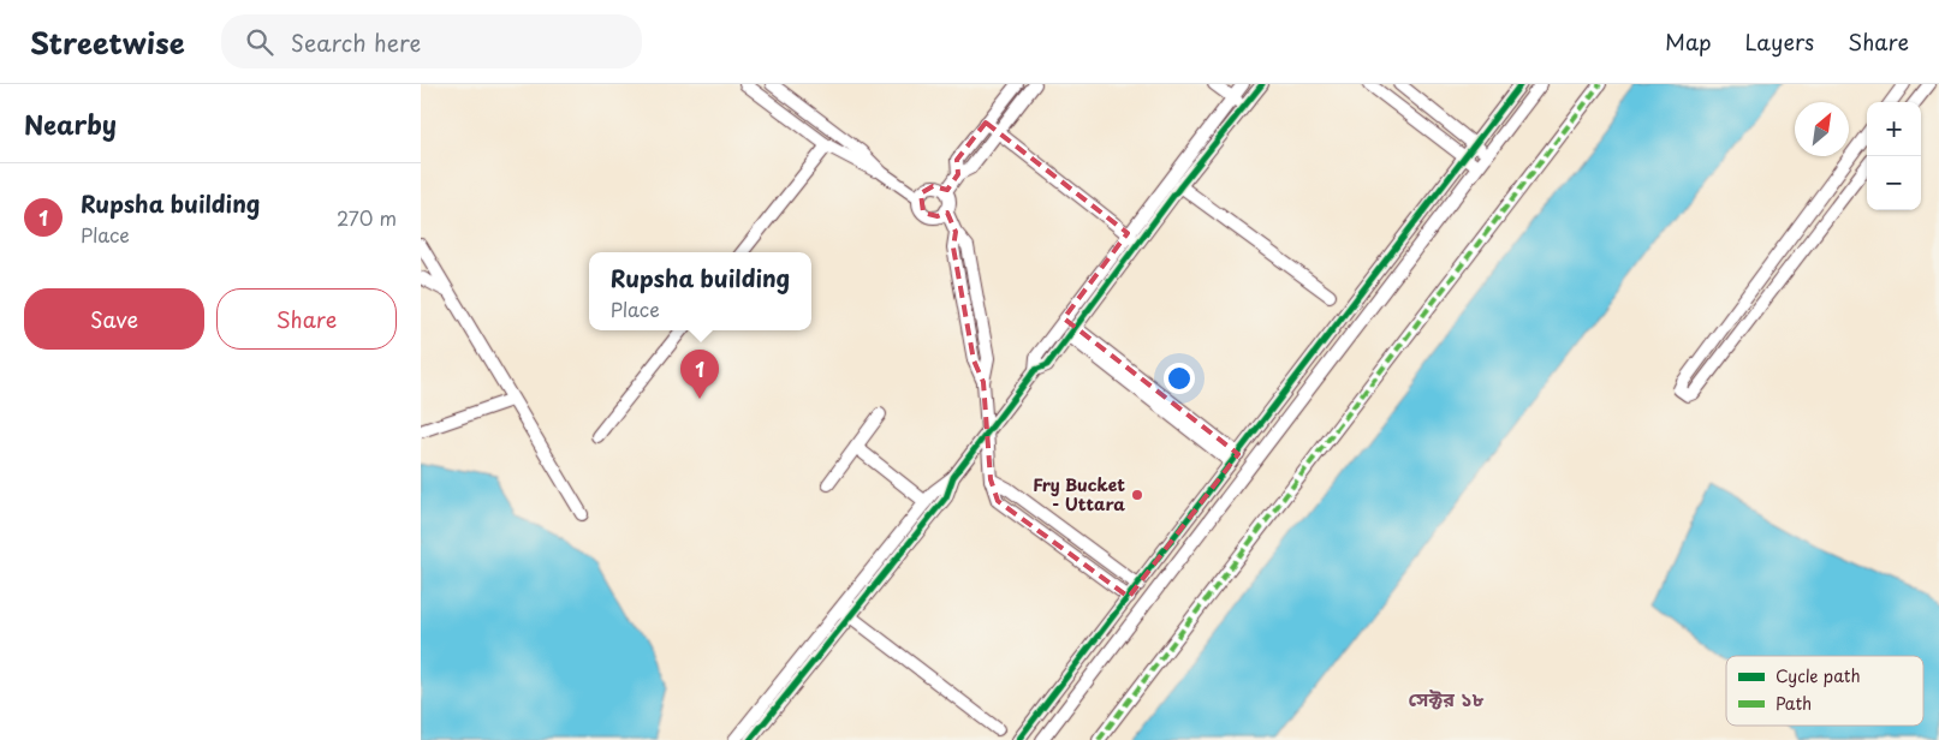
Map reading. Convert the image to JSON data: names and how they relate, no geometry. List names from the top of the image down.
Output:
{
  "districts": ["সেক্টর ১৮"],
  "places": ["Fry Bucket - Uttara"],
  "legend": ["Cycle path", "Path"],
  "north": "top right",
  "page": {
    "header": "Streetwise",
    "search": "Search here",
    "nav": ["Map", "Layers", "Share"],
    "heading": "Nearby",
    "map_buttons": ["+", "−"],
    "list": [
      {
        "mark": "1",
        "name": "Rupsha building",
        "note": "Place",
        "value": "270 m"
      }
    ],
    "popup": ["Rupsha building", "Place"],
    "buttons": ["Save", "Share"],
    "pins": "1"
  }
}
